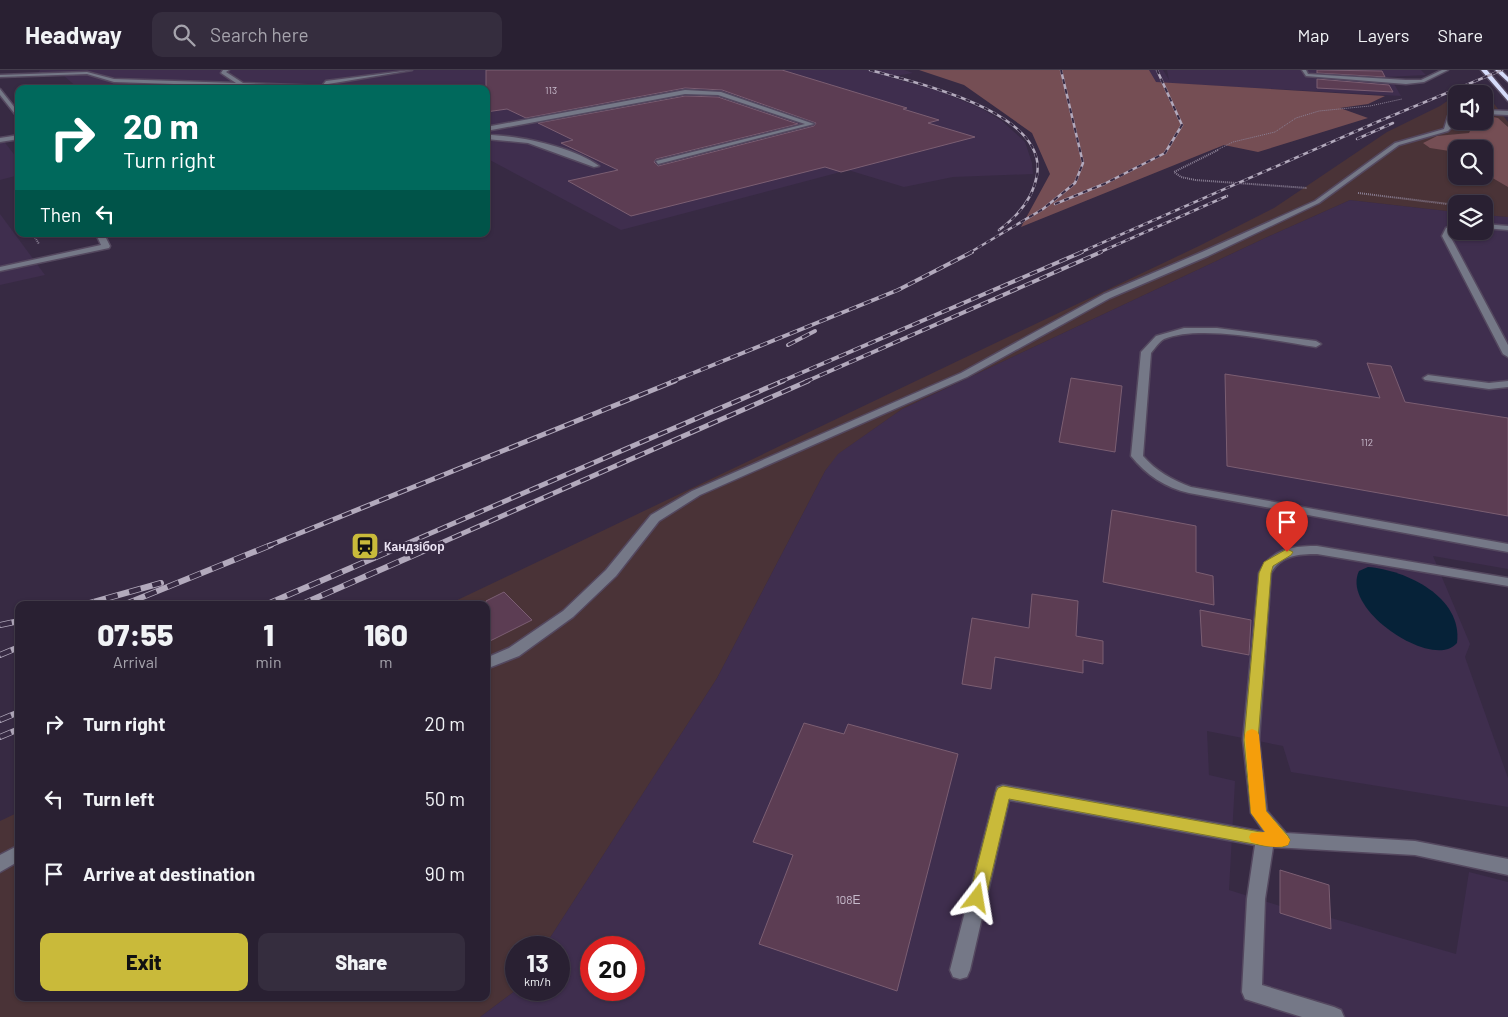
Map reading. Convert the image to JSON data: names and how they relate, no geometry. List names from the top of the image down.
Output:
{
  "places": {
    "station": ["Кандзібор"]
  },
  "house_numbers": ["113", "112", "108Е"],
  "page": {
    "header": "Headway",
    "search": "Search here",
    "nav": ["Map", "Layers", "Share"],
    "turn": ["20 m", "Turn right"],
    "then": "Then",
    "eta": [
      "07:55",
      "Arrival",
      "1",
      "min",
      "160",
      "m"
    ],
    "list": [
      {
        "name": "Turn right",
        "value": "20 m"
      },
      {
        "name": "Turn left",
        "value": "50 m"
      },
      {
        "name": "Arrive at destination",
        "value": "90 m"
      }
    ],
    "buttons": ["Exit", "Share"],
    "speed": "13 km/h",
    "limit": "20"
  }
}
